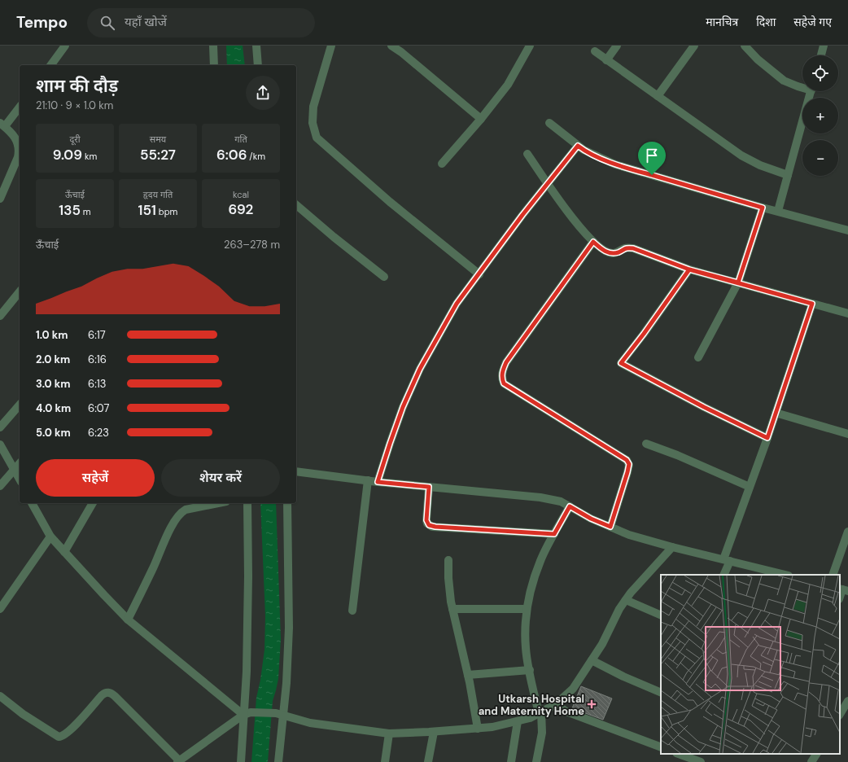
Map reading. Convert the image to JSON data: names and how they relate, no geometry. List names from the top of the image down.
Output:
{
  "places": {
    "health": ["Utkarsh Hospital and Maternity Home"]
  },
  "page": {
    "header": "Tempo",
    "search": "यहाँ खोजें",
    "nav": ["मानचित्र", "दिशा", "सहेजे गए"],
    "map_buttons": ["+", "−"],
    "heading": ["शाम की दौड़", "21:10 · 9 × 1.0 km"],
    "stats": [
      ["दूरी", "9.09 km"],
      ["समय", "55:27"],
      ["गति", "6:06 /km"],
      ["ऊँचाई", "135 m"],
      ["हृदय गति", "151 bpm"],
      ["kcal", "692"]
    ],
    "chart": ["ऊँचाई", "263–278 m"],
    "list": [
      {
        "name": "1.0 km",
        "note": "6:17"
      },
      {
        "name": "2.0 km",
        "note": "6:16"
      },
      {
        "name": "3.0 km",
        "note": "6:13"
      },
      {
        "name": "4.0 km",
        "note": "6:07"
      },
      {
        "name": "5.0 km",
        "note": "6:23"
      }
    ],
    "buttons": ["सहेजें", "शेयर करें"]
  }
}
